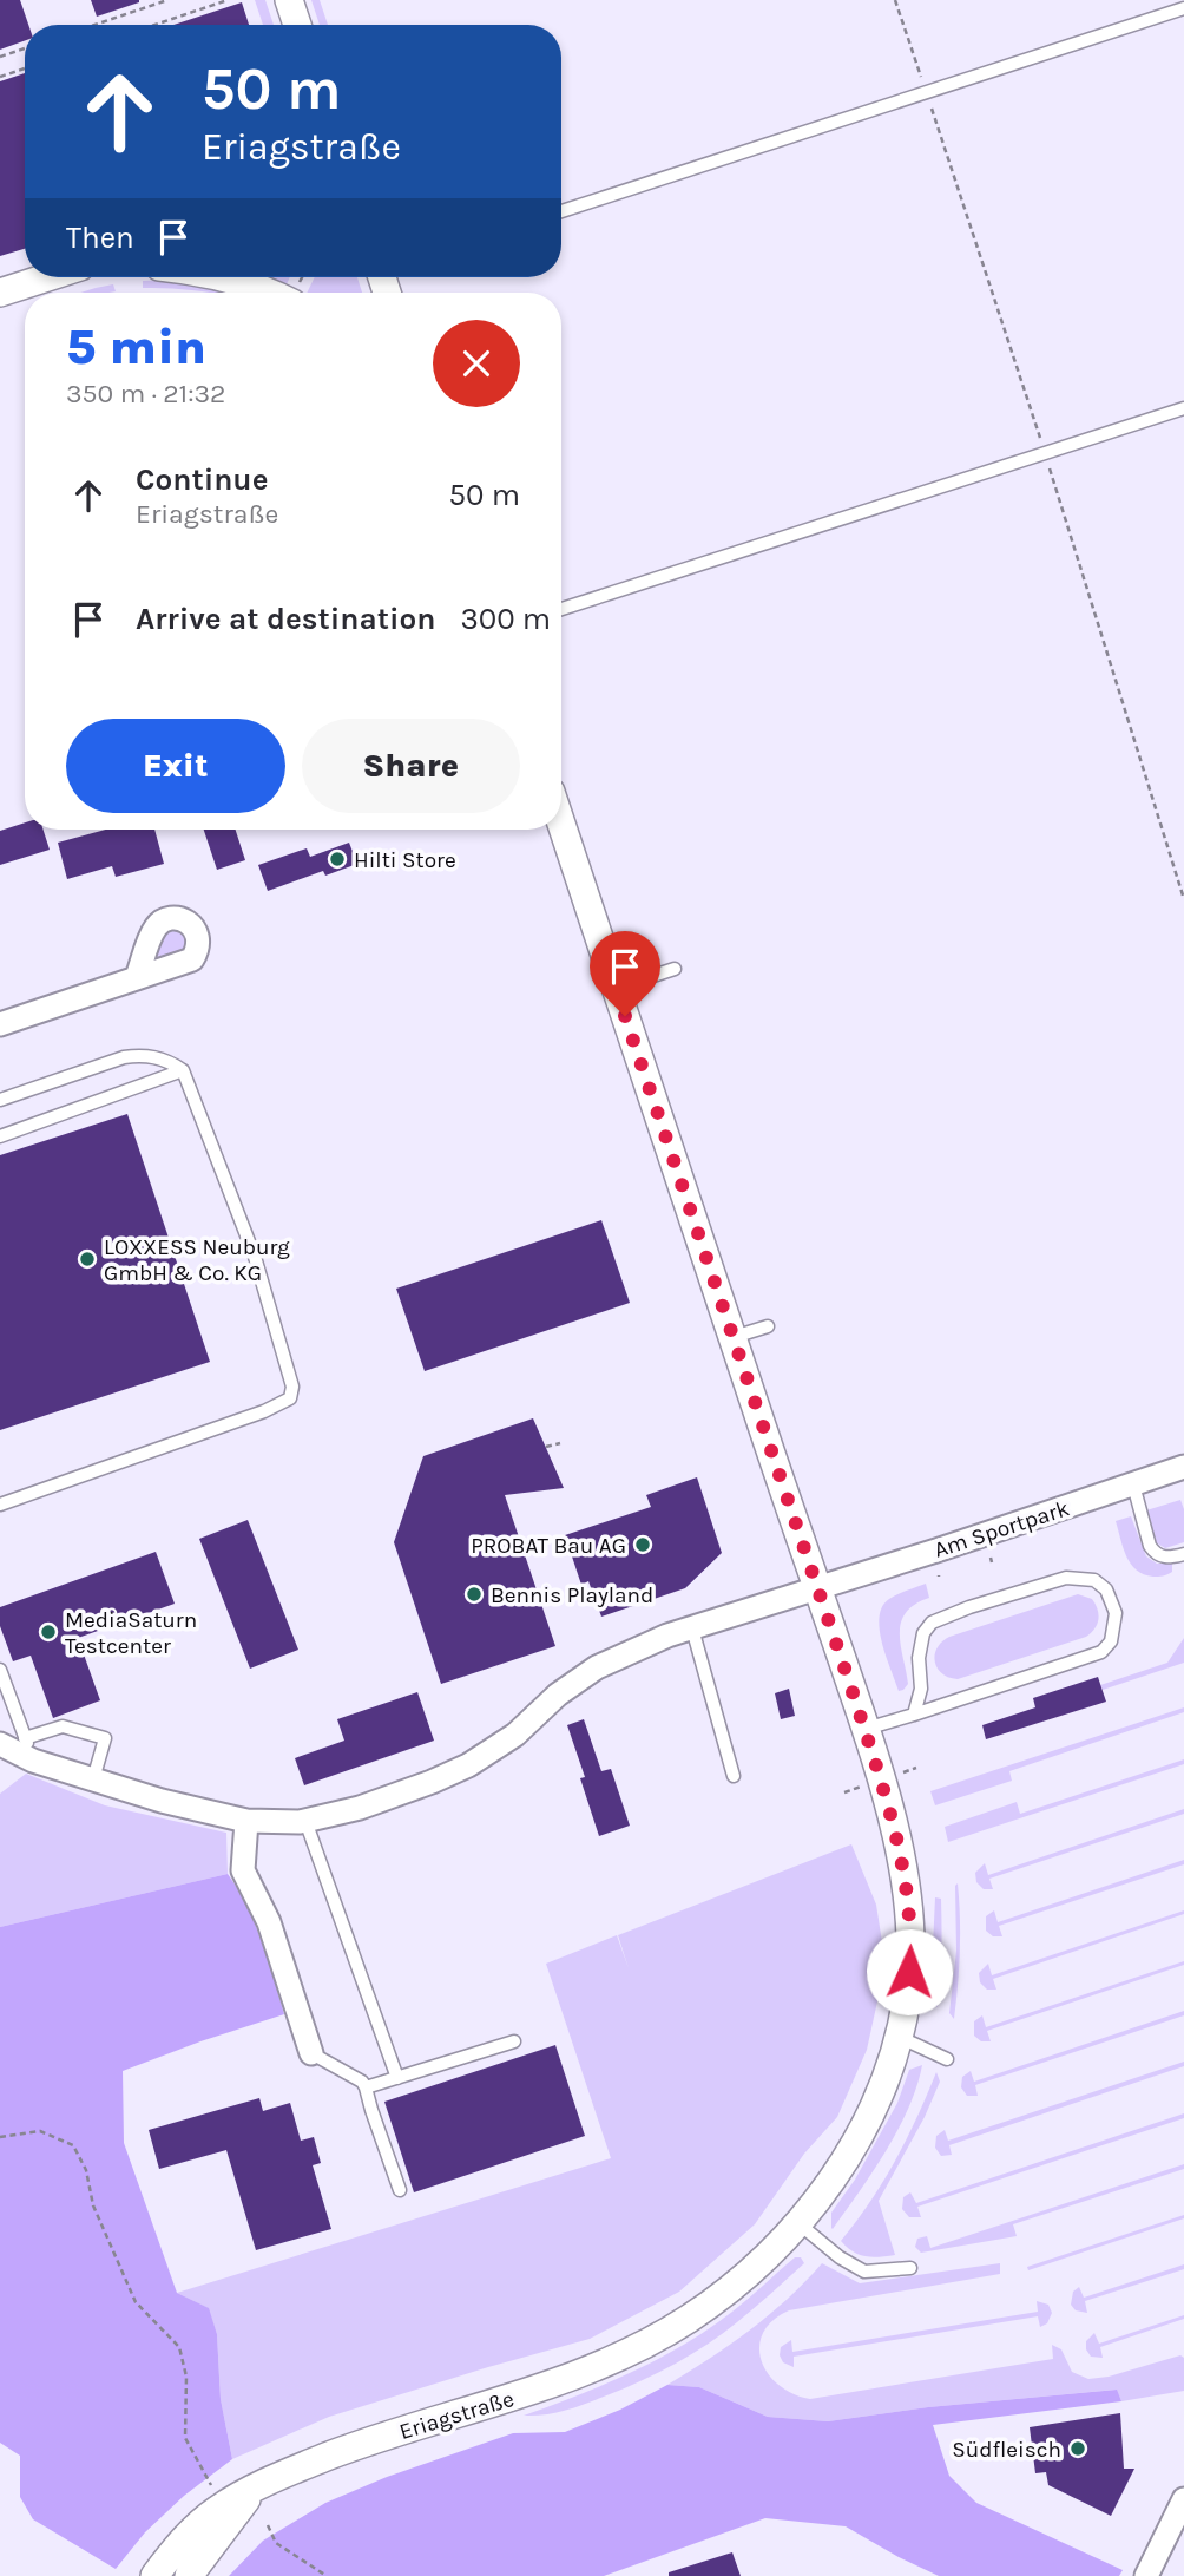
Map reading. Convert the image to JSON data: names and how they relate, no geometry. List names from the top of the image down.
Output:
{
  "streets": {
    "street": ["Am Sportpark", "Eriagstraße"]
  },
  "places": [
    "Hilti Store",
    "LOXXESS Neuburg GmbH & Co. KG",
    "PROBAT Bau AG",
    "Bennis Playland",
    "MediaSaturn Testcenter",
    "Südfleisch"
  ],
  "page": {
    "turn": ["50 m", "Eriagstraße"],
    "then": "Then",
    "heading": ["5 min", "350 m · 21:32"],
    "list": [
      {
        "name": "Continue",
        "note": "Eriagstraße",
        "value": "50 m"
      },
      {
        "name": "Arrive at destination",
        "value": "300 m"
      }
    ],
    "buttons": ["Exit", "Share"]
  }
}
